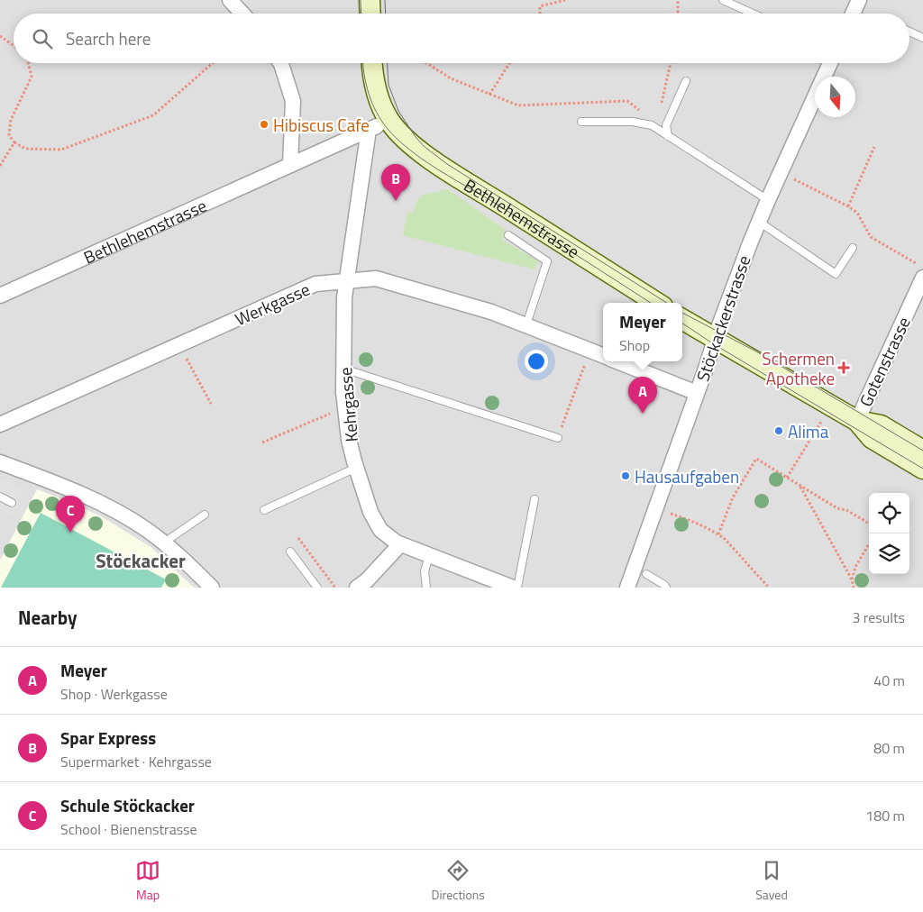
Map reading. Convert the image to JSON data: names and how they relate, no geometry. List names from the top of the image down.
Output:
{
  "streets": {
    "street": [
      "Bethlehemstrasse",
      "Werkgasse",
      "Stöckackerstrasse",
      "Gotenstrasse",
      "Kehrgasse"
    ]
  },
  "crossings": [
    ["Bethlehemstrasse", "Kehrgasse"],
    ["Werkgasse", "Kehrgasse"]
  ],
  "districts": ["Stöckacker"],
  "places": {
    "other": ["Hibiscus Cafe", "Alima", "Hausaufgaben"],
    "health": ["Schermen Apotheke"]
  },
  "north": "bottom",
  "page": {
    "search": "Search here",
    "pins": ["B", "A", "C"],
    "popup": ["Meyer", "Shop"],
    "heading": ["Nearby", "3 results"],
    "list": [
      {
        "mark": "A",
        "name": "Meyer",
        "note": "Shop · Werkgasse",
        "value": "40 m"
      },
      {
        "mark": "B",
        "name": "Spar Express",
        "note": "Supermarket · Kehrgasse",
        "value": "80 m"
      },
      {
        "mark": "C",
        "name": "Schule Stöckacker",
        "note": "School · Bienenstrasse",
        "value": "180 m"
      }
    ],
    "nav": ["Map", "Directions", "Saved"]
  }
}
